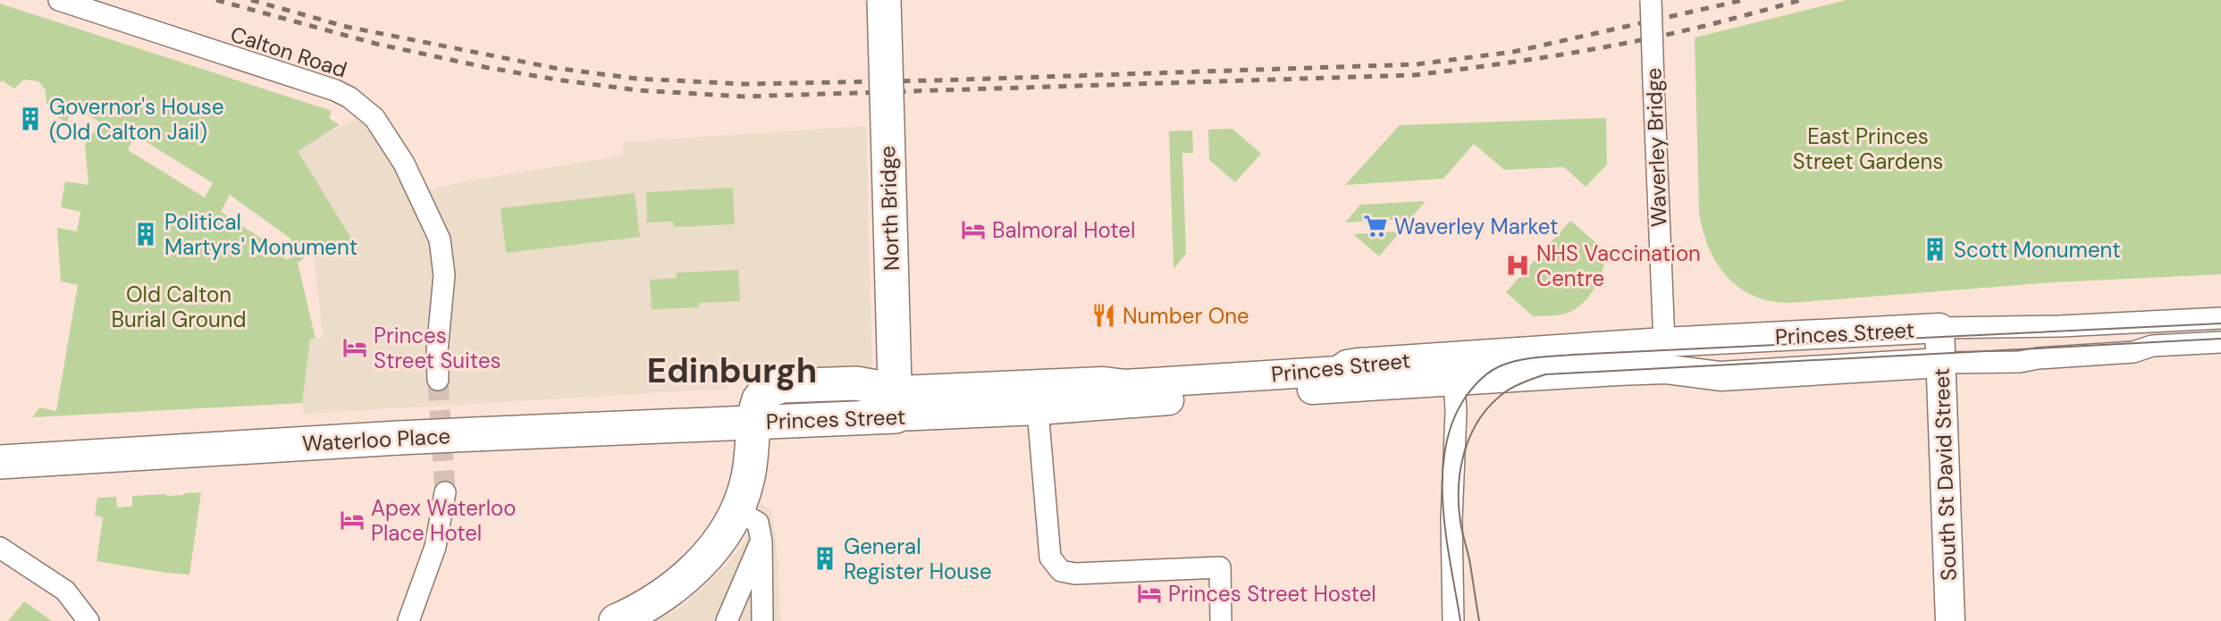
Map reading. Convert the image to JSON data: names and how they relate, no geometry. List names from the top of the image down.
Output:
{
  "streets": {
    "main road": ["North Bridge", "Princes Street", "Waterloo Place"],
    "street": ["Calton Road", "Waverley Bridge", "South St David Street"]
  },
  "crossings": [
    ["Waverley Bridge", "Princes Street"],
    ["North Bridge", "Princes Street"],
    ["Princes Street", "Waterloo Place"],
    ["Princes Street", "South St David Street"]
  ],
  "districts": ["Edinburgh"],
  "parks": ["East Princes Street Gardens", "Old Calton Burial Ground"],
  "places": {
    "building": [
      "Governor's House (Old Calton Jail)",
      "Political Martyrs' Monument",
      "Scott Monument",
      "General Register House"
    ],
    "supermarket": ["Waverley Market"],
    "hotel": [
      "Balmoral Hotel",
      "Princes Street Suites",
      "Apex Waterloo Place Hotel",
      "Princes Street Hostel"
    ],
    "hospital": ["NHS Vaccination Centre"],
    "restaurant": ["Number One"]
  }
}
